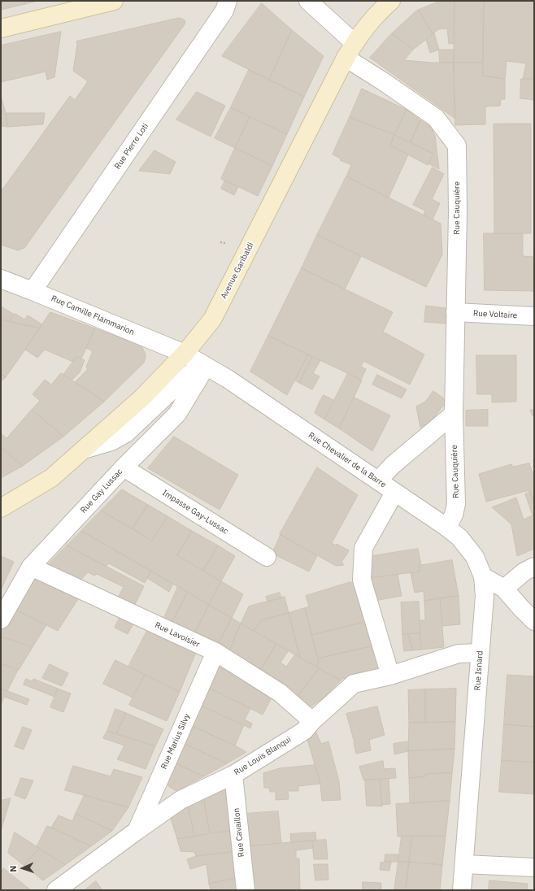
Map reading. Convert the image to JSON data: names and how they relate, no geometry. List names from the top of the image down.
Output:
{
  "streets": {
    "main road": ["Avenue Garibaldi"],
    "street": [
      "Rue Pierre Loti",
      "Rue Cauquière",
      "Rue Voltaire",
      "Rue Camille Flammarion",
      "Rue Chevalier de la Barre",
      "Rue Gay Lussac",
      "Impasse Gay-Lussac",
      "Rue Lavoisier",
      "Rue Isnard",
      "Rue Marius Silvy",
      "Rue Louis Blanqui",
      "Rue Cavaillon"
    ]
  },
  "crossings": [
    ["Rue Pierre Loti", "Rue Camille Flammarion"],
    ["Rue Cauquière", "Avenue Garibaldi"],
    ["Rue Cauquière", "Rue Voltaire"],
    ["Rue Cauquière", "Rue Isnard"],
    ["Avenue Garibaldi", "Rue Camille Flammarion"],
    ["Avenue Garibaldi", "Rue Chevalier de la Barre"],
    ["Avenue Garibaldi", "Rue Gay Lussac"],
    ["Rue Camille Flammarion", "Rue Chevalier de la Barre"],
    ["Rue Chevalier de la Barre", "Rue Gay Lussac"],
    ["Rue Chevalier de la Barre", "Rue Isnard"],
    ["Rue Chevalier de la Barre", "Rue Louis Blanqui"],
    ["Rue Gay Lussac", "Impasse Gay-Lussac"],
    ["Rue Gay Lussac", "Rue Lavoisier"],
    ["Rue Lavoisier", "Rue Marius Silvy"],
    ["Rue Lavoisier", "Rue Louis Blanqui"],
    ["Rue Isnard", "Rue Louis Blanqui"],
    ["Rue Marius Silvy", "Rue Louis Blanqui"],
    ["Rue Louis Blanqui", "Rue Cavaillon"]
  ],
  "north": "left"
}
